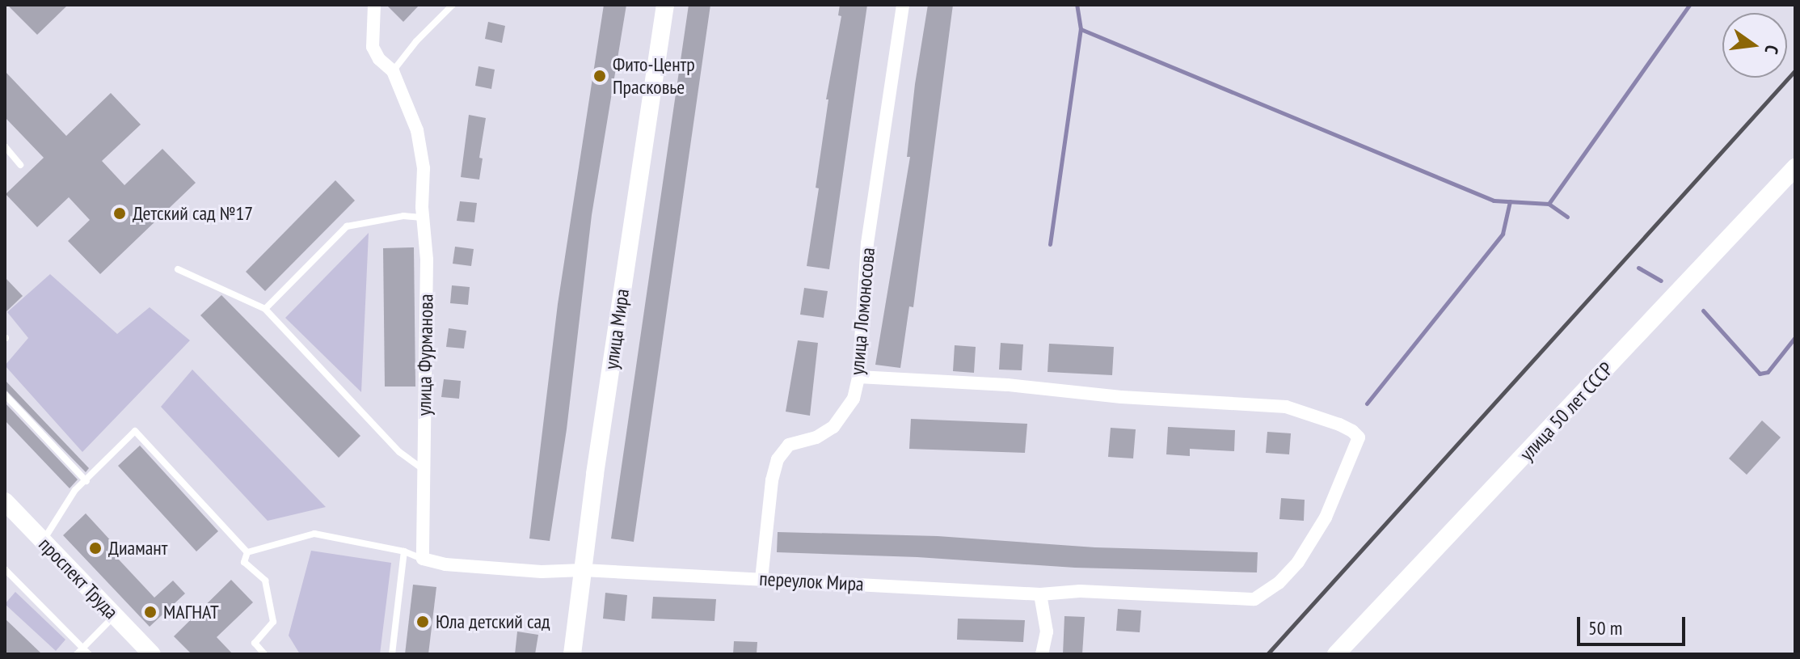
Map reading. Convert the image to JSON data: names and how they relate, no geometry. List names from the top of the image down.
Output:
{
  "streets": {
    "street": [
      "улица Ломоносова",
      "улица Мира",
      "улица Фурманова",
      "улица 50 лет СССР",
      "проспект Труда",
      "переулок Мира"
    ]
  },
  "crossings": [
    ["улица Ломоносова", "переулок Мира"],
    ["улица Мира", "переулок Мира"]
  ],
  "places": [
    "Фито-Центр Прасковье",
    "Детский сад №17",
    "Диамант",
    "МАГНАТ",
    "Юла детский сад"
  ],
  "scale_bar": "50 m",
  "north": "right"
}
